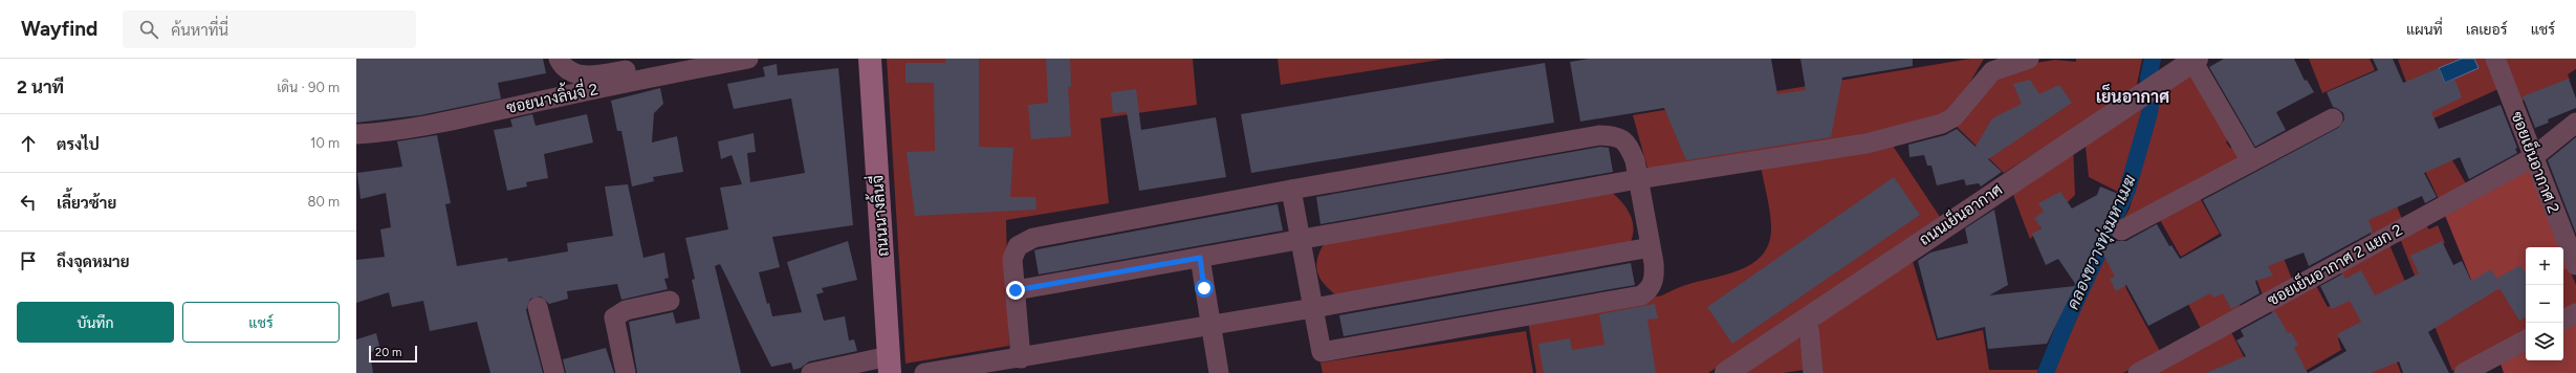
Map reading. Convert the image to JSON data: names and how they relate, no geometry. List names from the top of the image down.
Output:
{
  "streets": {
    "main road": ["ถนนนางลิ้นจี่"],
    "street": [
      "ซอยนางลิ้นจี่ 2",
      "ซอยเย็นอากาศ 2",
      "ถนนเย็นอากาศ",
      "ซอยเย็นอากาศ 2 แยก 2"
    ]
  },
  "crossings": [
    ["ซอยเย็นอากาศ 2", "ซอยเย็นอากาศ 2 แยก 2"]
  ],
  "districts": ["เย็นอากาศ"],
  "water": ["คลองขวางทุ่งมหาเมฆ"],
  "scale_bar": "20 m",
  "page": {
    "header": "Wayfind",
    "search": "ค้นหาที่นี่",
    "nav": ["แผนที่", "เลเยอร์", "แชร์"],
    "heading": ["2 นาที", "เดิน · 90 m"],
    "list": [
      ["ตรงไป", "10 m"],
      ["เลี้ยวซ้าย", "80 m"],
      "ถึงจุดหมาย"
    ],
    "map_buttons": ["+", "−"],
    "buttons": ["บันทึก", "แชร์"],
    "scale": "20 m"
  }
}
